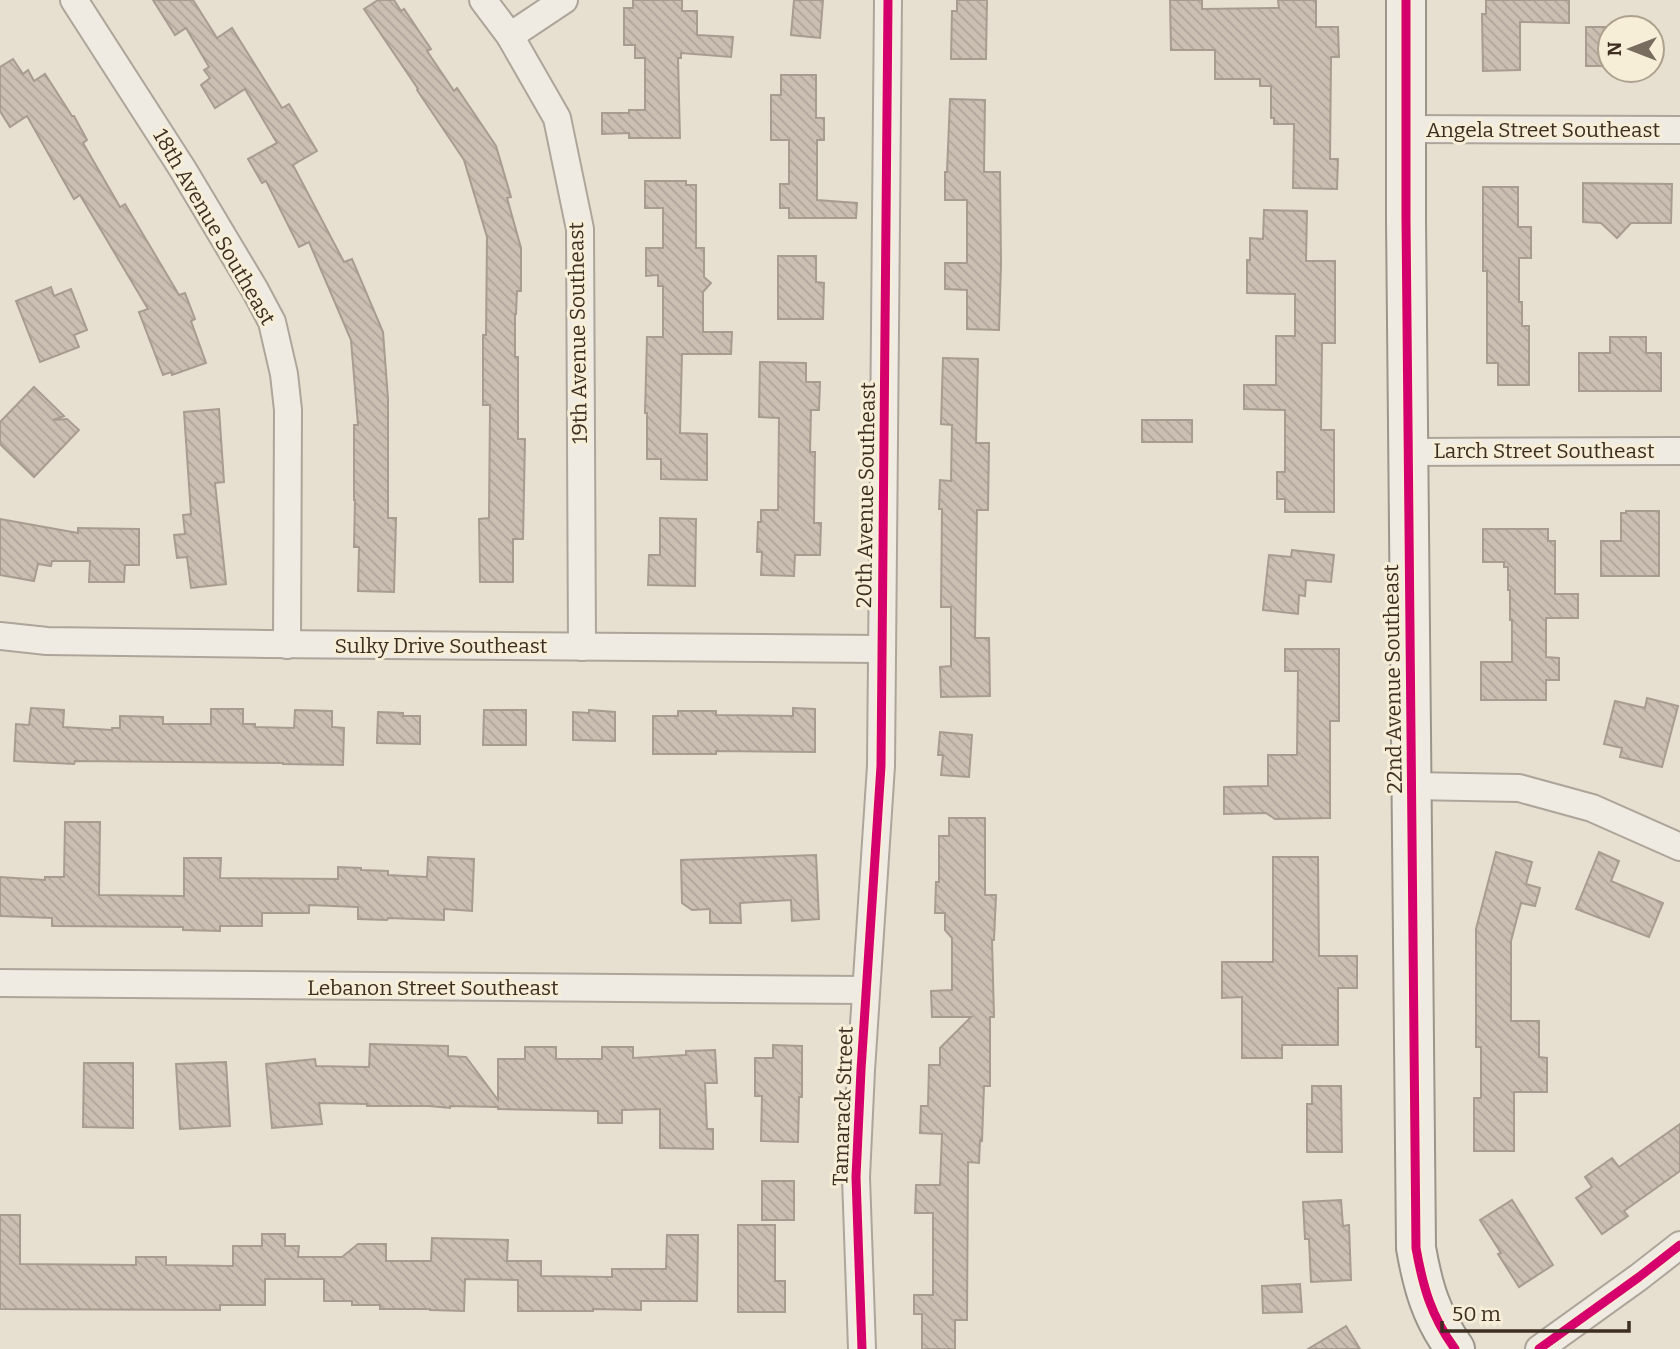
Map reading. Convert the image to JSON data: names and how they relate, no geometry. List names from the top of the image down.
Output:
{
  "streets": {
    "street": [
      "Angela Street Southeast",
      "18th Avenue Southeast",
      "19th Avenue Southeast",
      "Larch Street Southeast",
      "20th Avenue Southeast",
      "Sulky Drive Southeast",
      "22nd Avenue Southeast",
      "Lebanon Street Southeast",
      "Tamarack Street"
    ]
  },
  "crossings": [
    ["Angela Street Southeast", "22nd Avenue Southeast"],
    ["18th Avenue Southeast", "Sulky Drive Southeast"],
    ["19th Avenue Southeast", "Sulky Drive Southeast"],
    ["Larch Street Southeast", "22nd Avenue Southeast"],
    ["20th Avenue Southeast", "Sulky Drive Southeast"],
    ["20th Avenue Southeast", "Lebanon Street Southeast"],
    ["20th Avenue Southeast", "Tamarack Street"],
    ["Lebanon Street Southeast", "Tamarack Street"]
  ],
  "scale_bar": "50 m",
  "north": "left"
}
